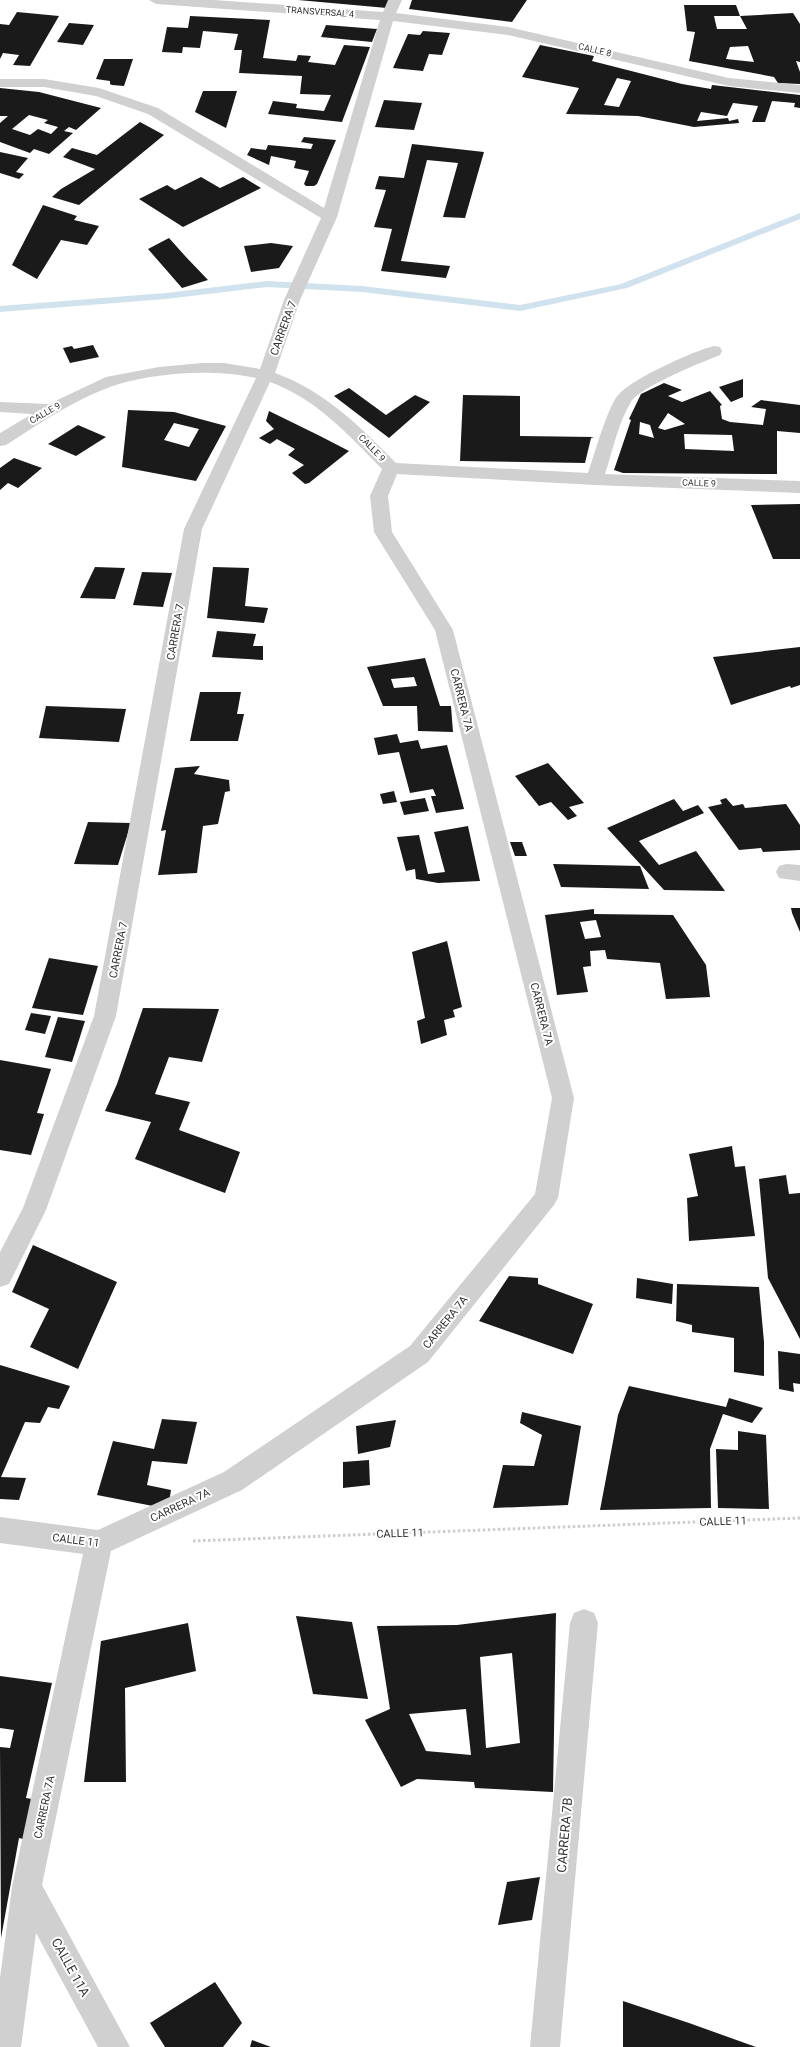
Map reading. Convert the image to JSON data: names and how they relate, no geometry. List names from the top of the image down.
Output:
{
  "streets": {
    "street": [
      "TRANSVERSAL 4",
      "CALLE 8",
      "CARRERA 7",
      "CALLE 9",
      "CARRERA 7A",
      "CALLE 11",
      "CARRERA 7B",
      "CALLE 11A"
    ]
  },
  "crossings": [
    ["TRANSVERSAL 4", "CALLE 8"],
    ["TRANSVERSAL 4", "CARRERA 7"],
    ["CALLE 8", "CARRERA 7"],
    ["CARRERA 7", "CALLE 9"],
    ["CALLE 9", "CARRERA 7A"],
    ["CARRERA 7A", "CALLE 11"],
    ["CARRERA 7A", "CALLE 11A"]
  ]
}
